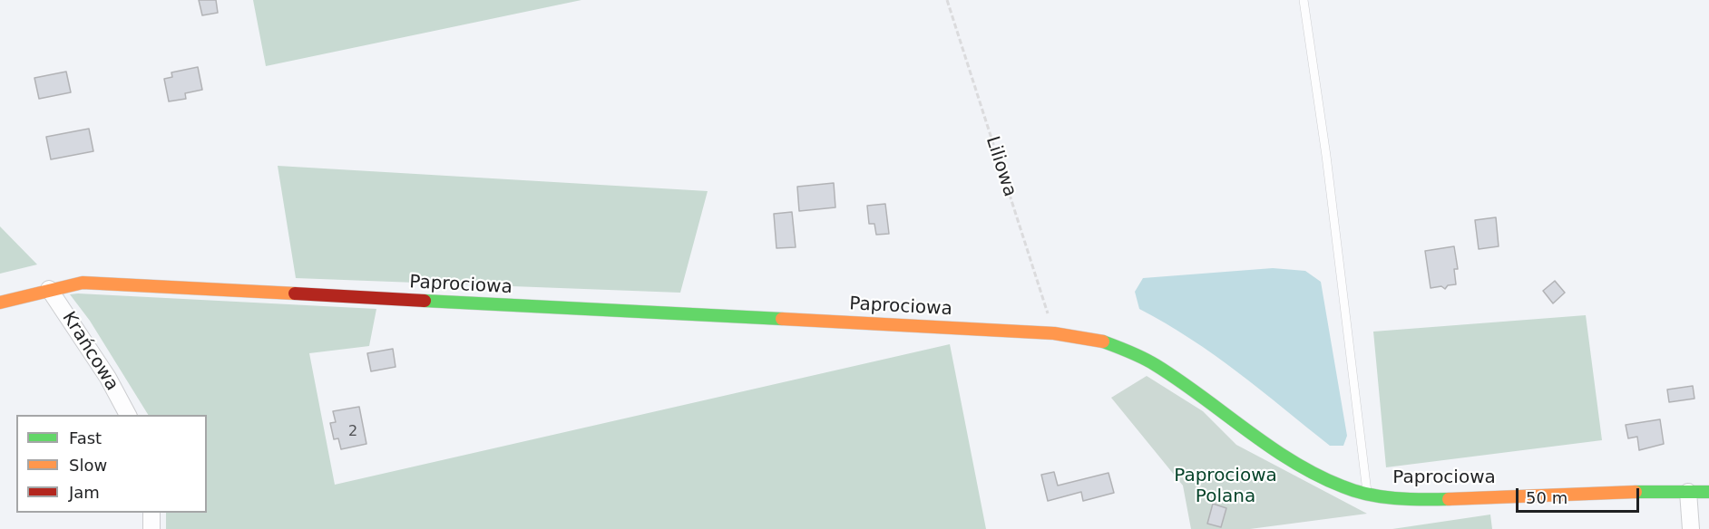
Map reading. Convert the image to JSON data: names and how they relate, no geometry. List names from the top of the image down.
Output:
{
  "streets": {
    "street": ["Paprociowa", "Krańcowa"],
    "path": ["Liliowa"]
  },
  "crossings": [
    ["Liliowa", "Paprociowa"],
    ["Paprociowa", "Krańcowa"]
  ],
  "parks": ["Paprociowa Polana"],
  "house_numbers": ["2"],
  "legend": ["Fast", "Slow", "Jam"],
  "scale_bar": "50 m"
}
